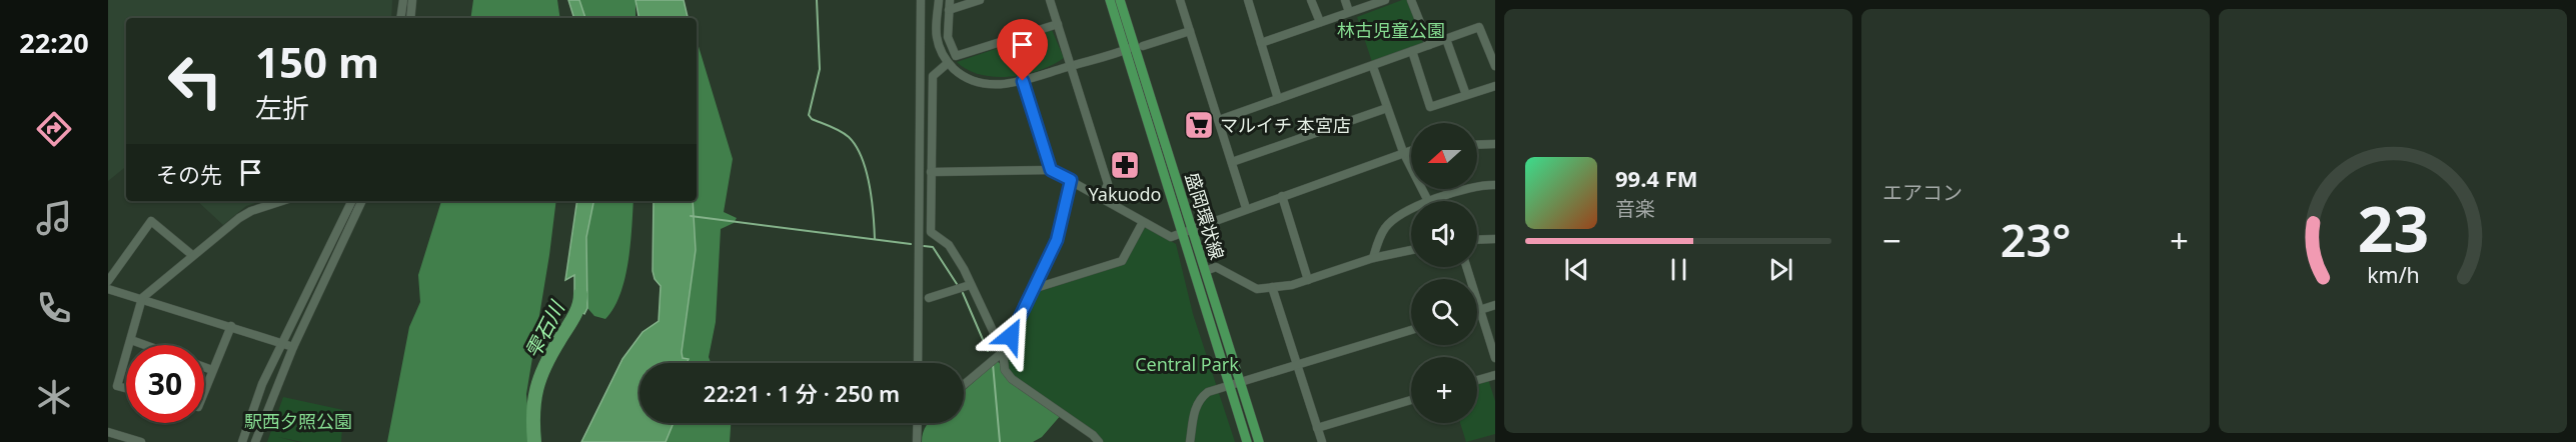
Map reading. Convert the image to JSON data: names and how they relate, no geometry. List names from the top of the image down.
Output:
{
  "streets": {
    "main road": ["盛岡環状線"]
  },
  "water": ["雫石川"],
  "parks": ["林古児童公園", "Central Park", "駅西夕照公園"],
  "places": {
    "supermarket": ["マルイチ 本宮店"],
    "pharmacy": ["Yakuodo"]
  },
  "north": "left",
  "page": {
    "tabs": "22:20",
    "tile": "エアコン",
    "turn": ["150 m", "左折"],
    "map_buttons": "+",
    "then": "その先",
    "song": ["99.4 FM", "音楽"],
    "heat": ["−", "23°", "+"],
    "limit": "30",
    "trip": "22:21 · 1 分 · 250 m",
    "gauge": ["23", "km/h"]
  }
}
